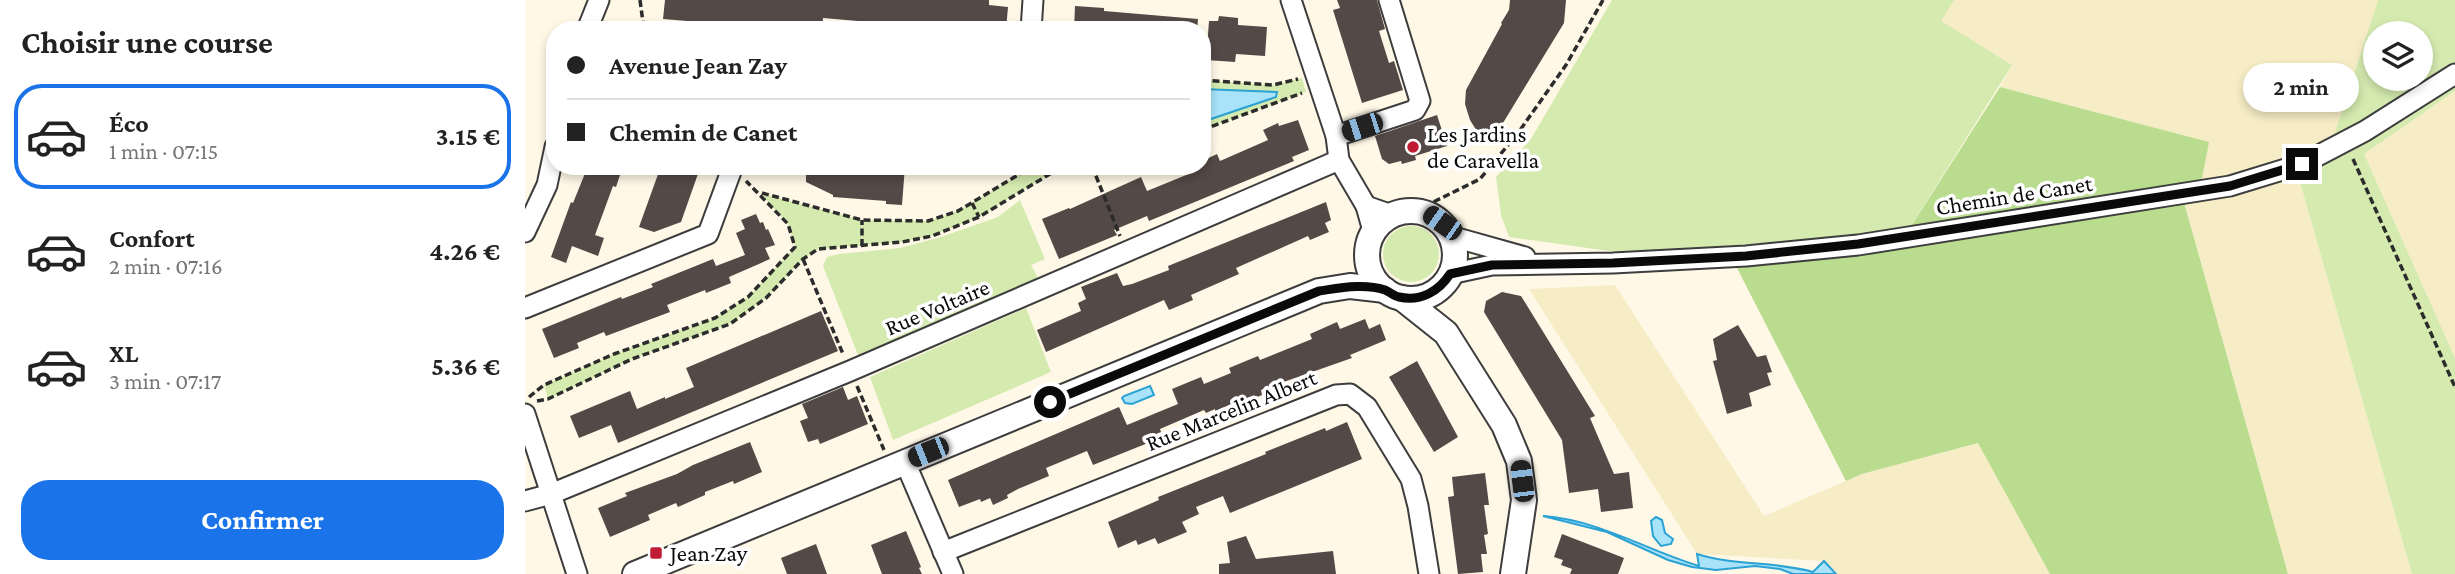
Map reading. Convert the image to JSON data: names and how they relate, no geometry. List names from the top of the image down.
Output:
{
  "streets": {
    "street": ["Chemin de Canet", "Rue Voltaire", "Rue Marcelin Albert"]
  },
  "places": {
    "other": ["Les Jardins de Caravella"],
    "transit": ["Jean Zay"]
  },
  "page": {
    "heading": "Choisir une course",
    "banner": ["Avenue Jean Zay", "Chemin de Canet"],
    "bubble": "2 min",
    "list": [
      {
        "name": "Éco",
        "note": "1 min · 07:15",
        "value": "3.15 €"
      },
      {
        "name": "Confort",
        "note": "2 min · 07:16",
        "value": "4.26 €"
      },
      {
        "name": "XL",
        "note": "3 min · 07:17",
        "value": "5.36 €"
      }
    ],
    "buttons": "Confirmer"
  }
}
